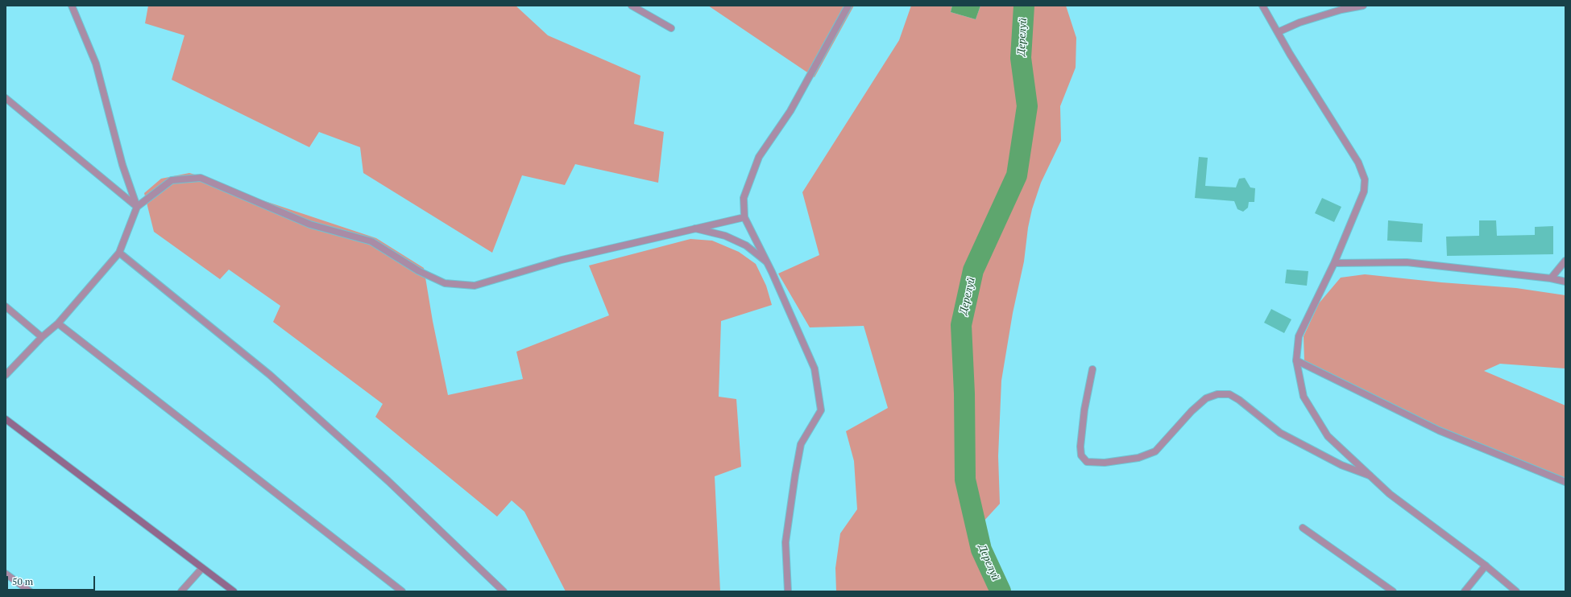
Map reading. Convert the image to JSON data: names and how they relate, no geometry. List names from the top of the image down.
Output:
{
  "water": ["Дерелуй"],
  "scale_bar": "50 m"
}
